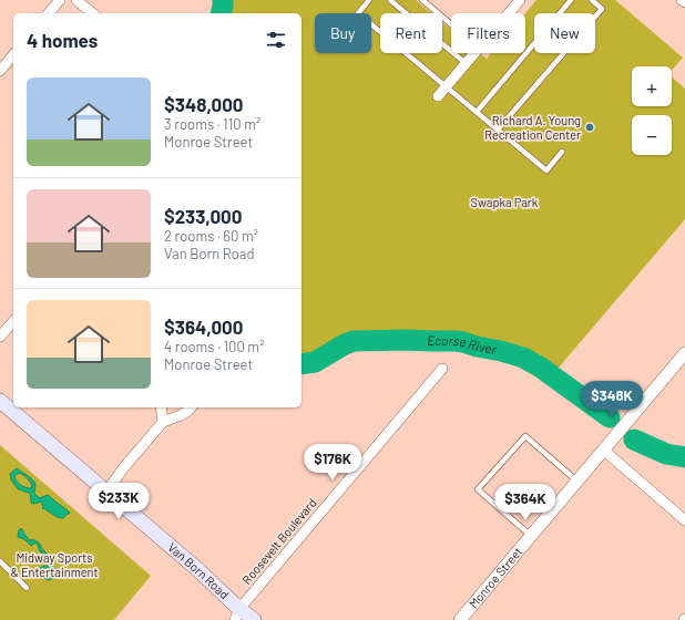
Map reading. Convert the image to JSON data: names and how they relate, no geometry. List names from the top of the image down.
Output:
{
  "streets": {
    "main road": ["Van Born Road"],
    "street": ["Roosevelt Boulevard", "Monroe Street"]
  },
  "crossings": [
    ["Roosevelt Boulevard", "Van Born Road"]
  ],
  "water": ["Ecorse River"],
  "parks": ["Swapka Park", "Midway Sports & Entertainment"],
  "places": ["Richard A. Young Recreation Center"],
  "page": {
    "chip": [
      "Buy",
      "Rent",
      "Filters",
      "New"
    ],
    "heading": "4 homes",
    "map_buttons": ["+", "−"],
    "list": [
      {
        "name": "$348,000",
        "note": "3 rooms · 110 m² · Monroe Street"
      },
      {
        "name": "$233,000",
        "note": "2 rooms · 60 m² · Van Born Road"
      },
      {
        "name": "$364,000",
        "note": "4 rooms · 100 m² · Monroe Street"
      }
    ],
    "price": [
      "$348K",
      "$176K",
      "$233K",
      "$364K"
    ]
  }
}
